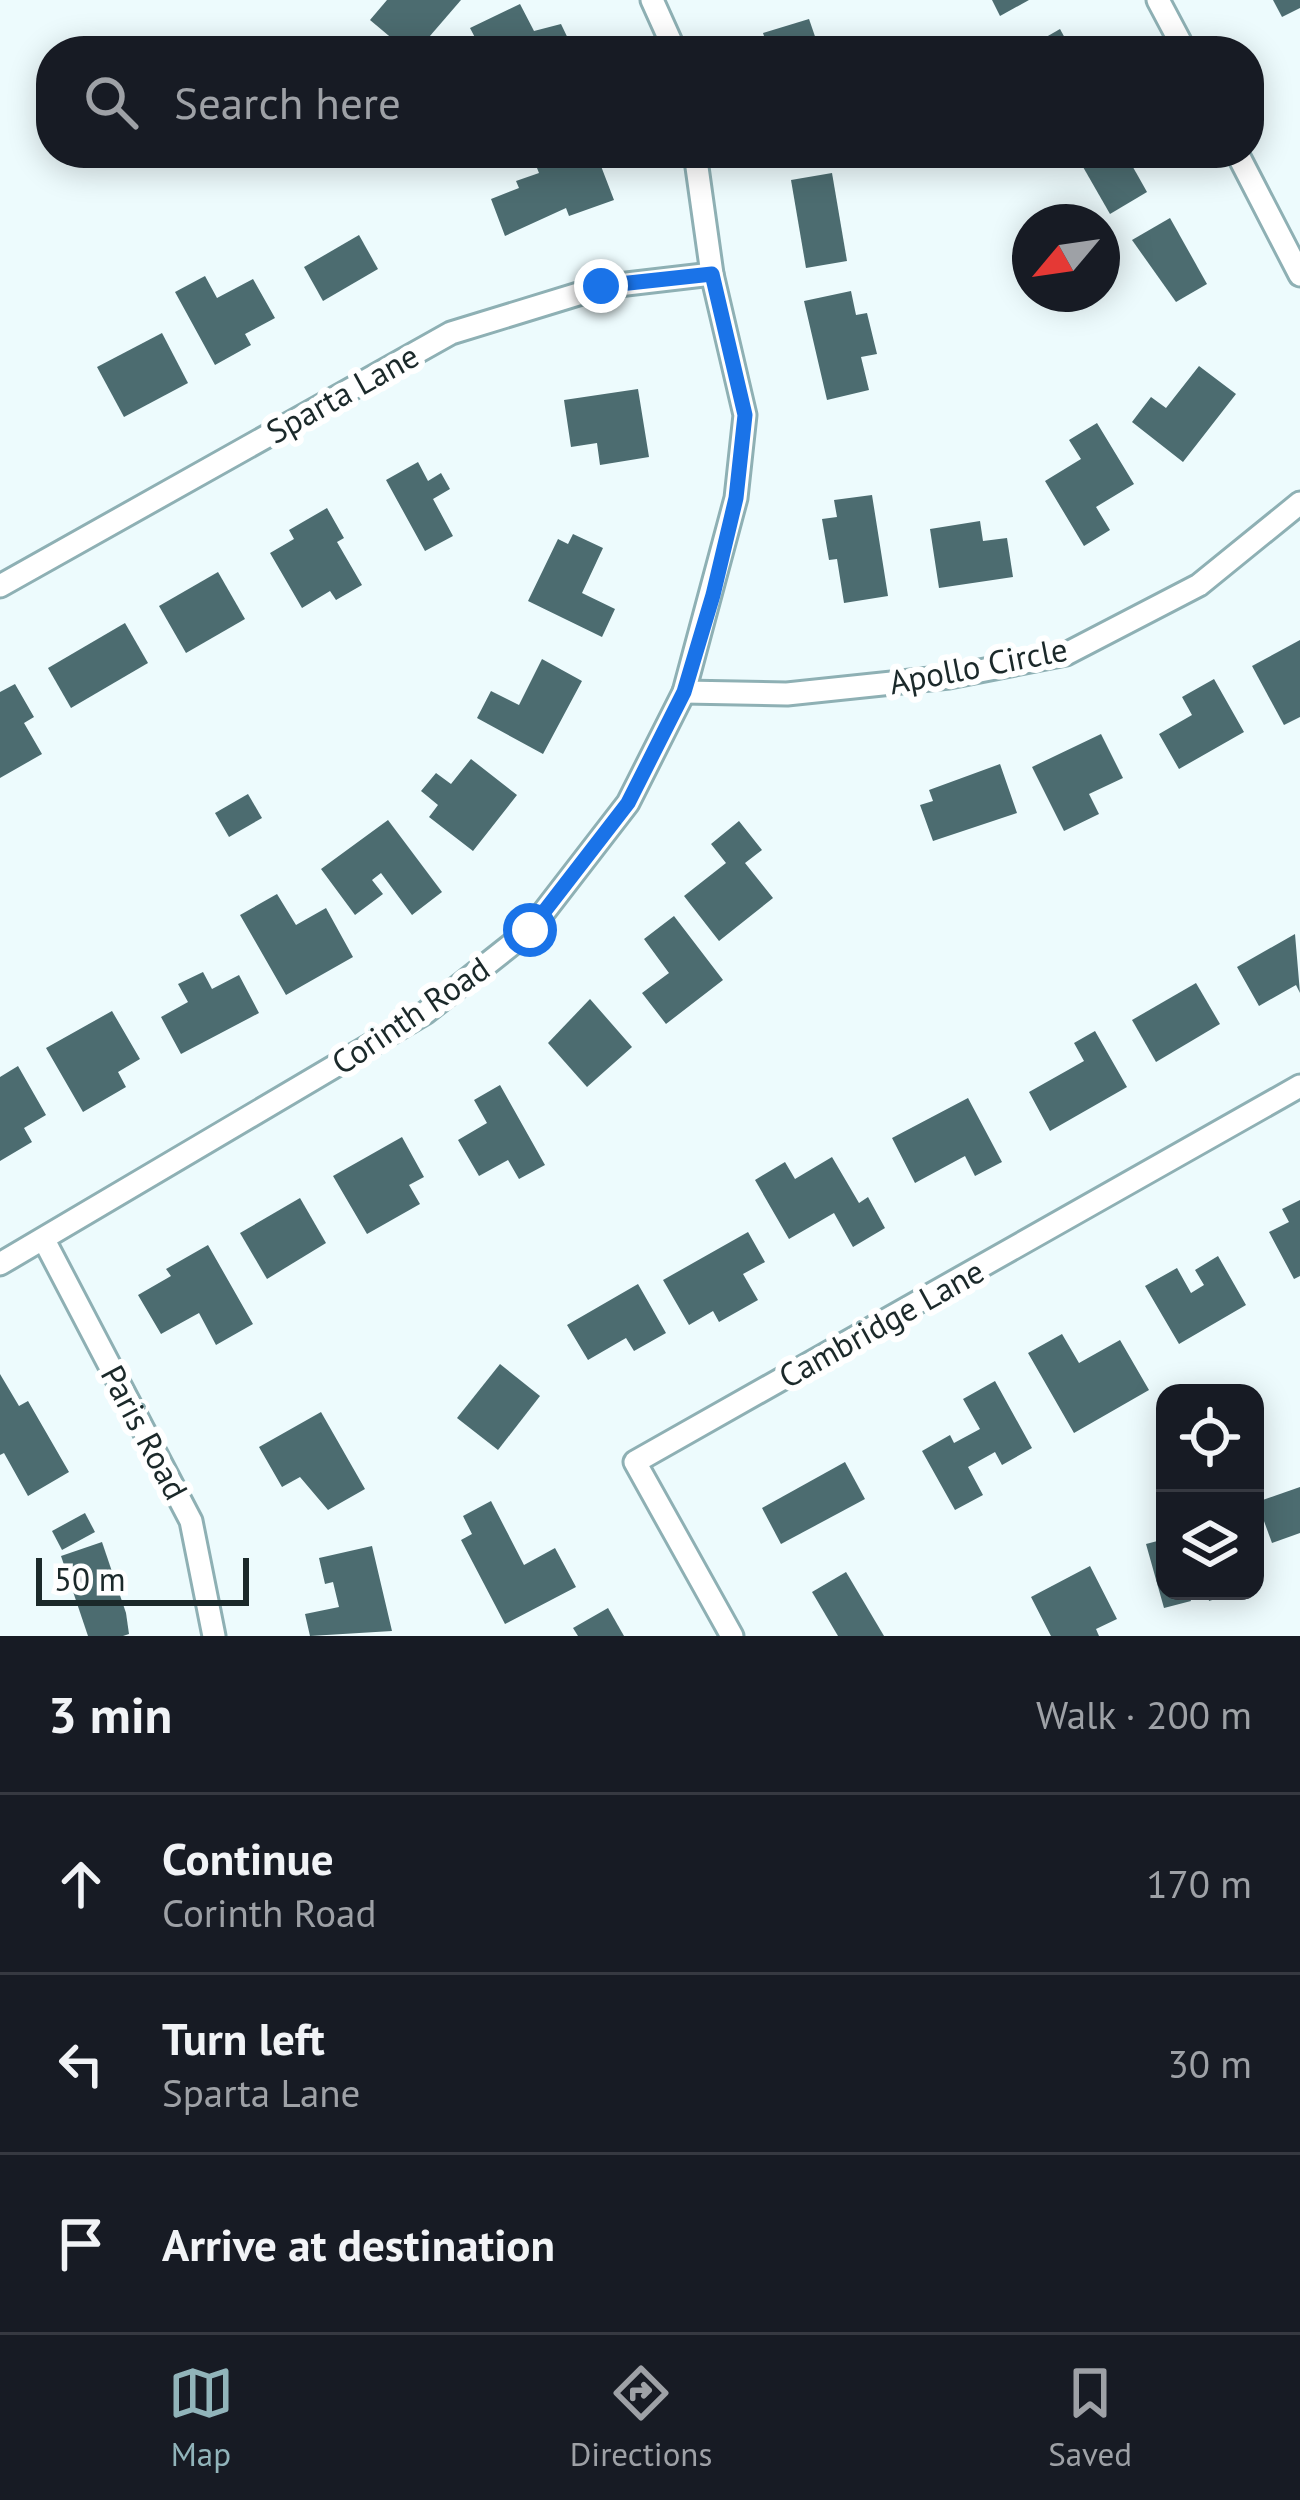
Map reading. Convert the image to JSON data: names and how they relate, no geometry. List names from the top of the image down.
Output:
{
  "streets": {
    "street": [
      "Sparta Lane",
      "Apollo Circle",
      "Corinth Road",
      "Cambridge Lane",
      "Paris Road"
    ]
  },
  "crossings": [
    ["Sparta Lane", "Corinth Road"],
    ["Apollo Circle", "Corinth Road"],
    ["Corinth Road", "Paris Road"]
  ],
  "scale_bar": "50 m",
  "north": "bottom left",
  "page": {
    "search": "Search here",
    "scale": "50 m",
    "heading": ["3 min", "Walk · 200 m"],
    "list": [
      ["Continue", "Corinth Road", "170 m"],
      ["Turn left", "Sparta Lane", "30 m"],
      "Arrive at destination"
    ],
    "nav": ["Map", "Directions", "Saved"]
  }
}
